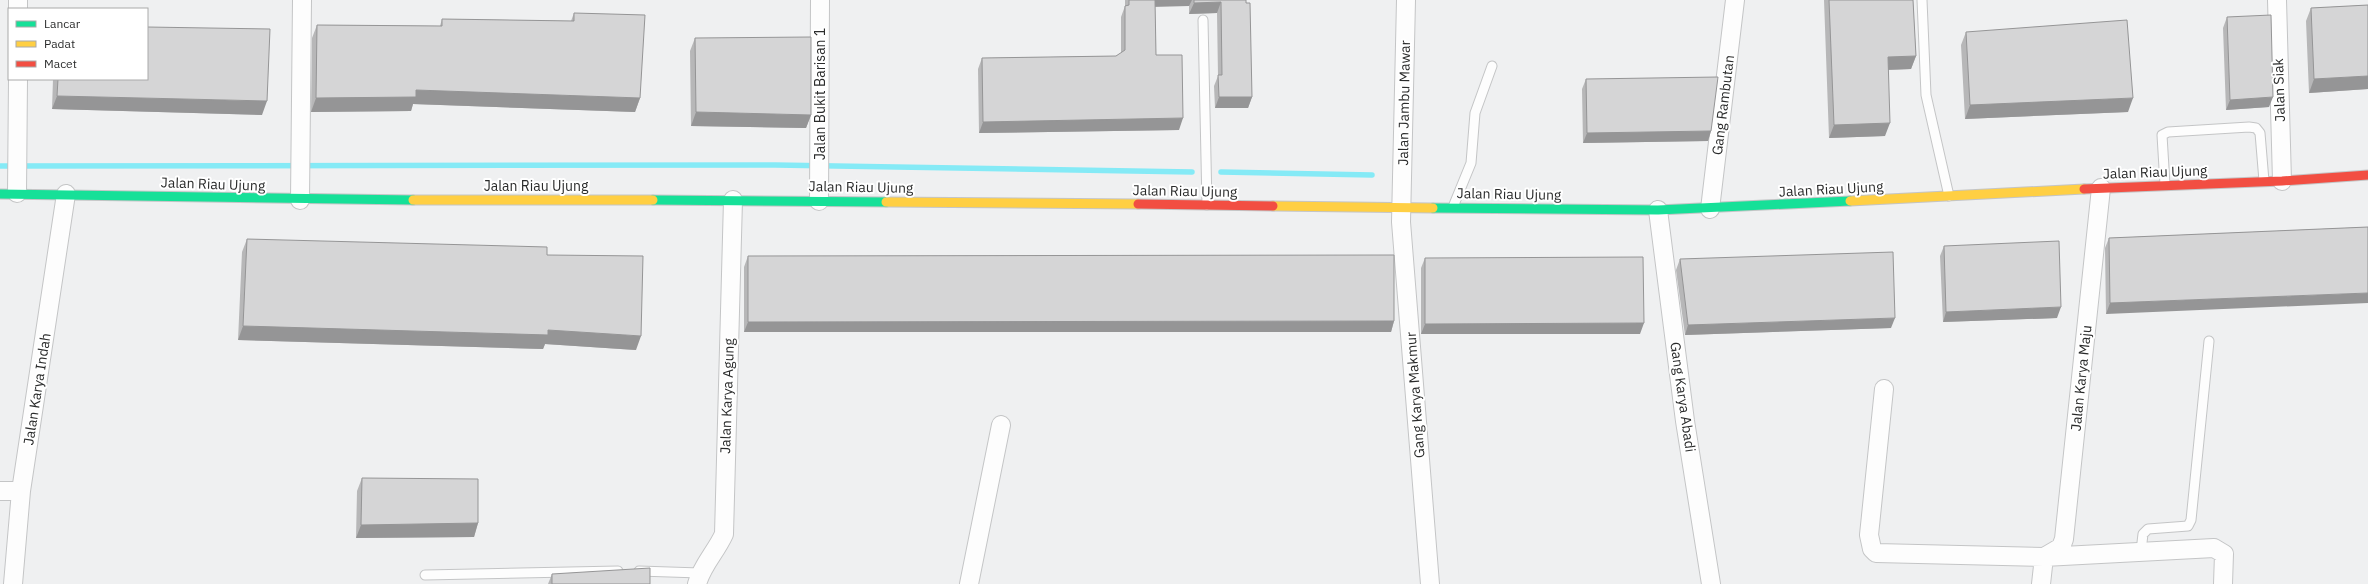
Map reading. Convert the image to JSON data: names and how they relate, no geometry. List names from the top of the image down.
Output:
{
  "streets": {
    "main road": ["Jalan Riau Ujung"],
    "street": [
      "Jalan Siak",
      "Jalan Bukit Barisan 1",
      "Jalan Jambu Mawar",
      "Gang Rambutan",
      "Jalan Karya Maju",
      "Jalan Karya Indah",
      "Gang Karya Makmur",
      "Jalan Karya Agung",
      "Gang Karya Abadi"
    ]
  },
  "crossings": [
    ["Jalan Siak", "Jalan Riau Ujung"],
    ["Jalan Bukit Barisan 1", "Jalan Riau Ujung"],
    ["Jalan Jambu Mawar", "Jalan Riau Ujung"],
    ["Jalan Jambu Mawar", "Gang Karya Makmur"],
    ["Gang Rambutan", "Jalan Riau Ujung"],
    ["Jalan Riau Ujung", "Jalan Karya Maju"],
    ["Jalan Riau Ujung", "Jalan Karya Indah"],
    ["Jalan Riau Ujung", "Gang Karya Makmur"],
    ["Jalan Riau Ujung", "Jalan Karya Agung"],
    ["Jalan Riau Ujung", "Gang Karya Abadi"]
  ],
  "legend": ["Lancar", "Padat", "Macet"]
}
